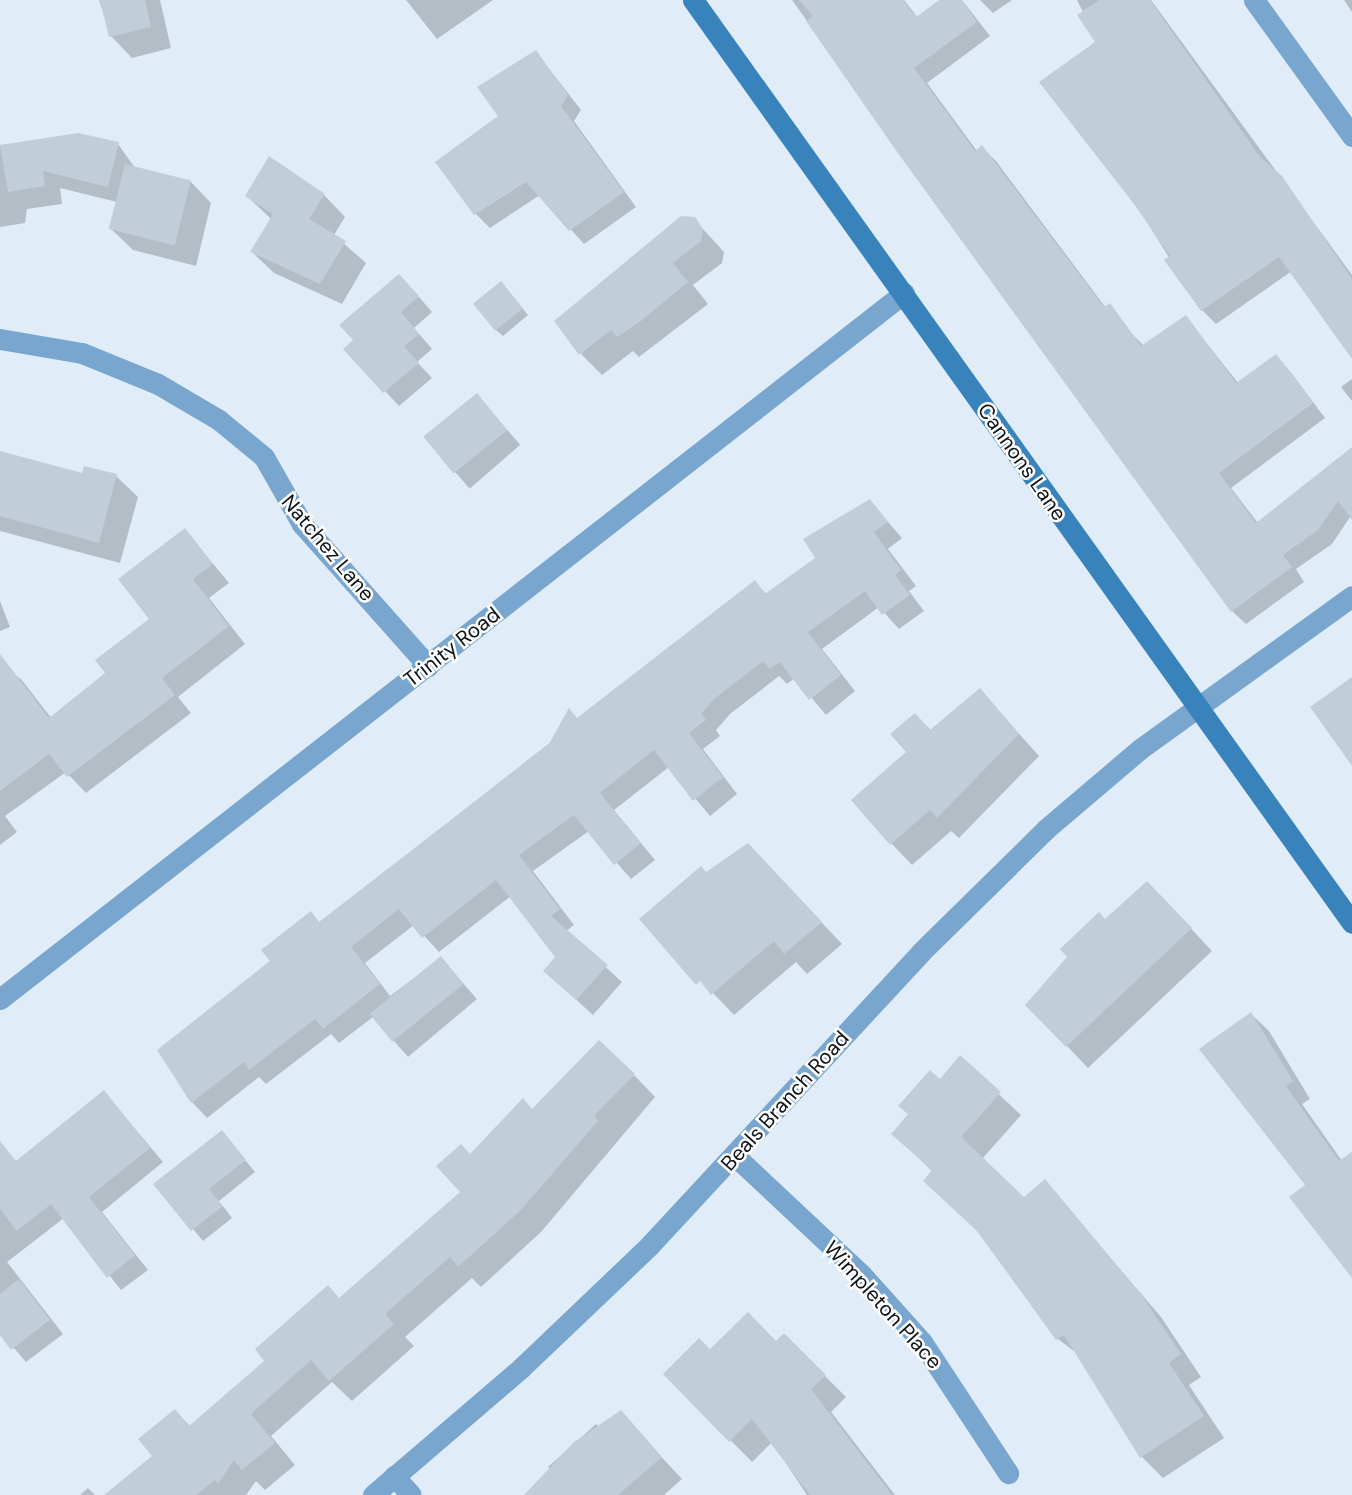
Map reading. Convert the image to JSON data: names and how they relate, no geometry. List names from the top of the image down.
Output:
{
  "streets": {
    "main road": ["Cannons Lane"],
    "street": [
      "Natchez Lane",
      "Trinity Road",
      "Beals Branch Road",
      "Wimpleton Place"
    ]
  },
  "crossings": [
    ["Cannons Lane", "Trinity Road"],
    ["Cannons Lane", "Beals Branch Road"],
    ["Natchez Lane", "Trinity Road"],
    ["Beals Branch Road", "Wimpleton Place"]
  ]
}
